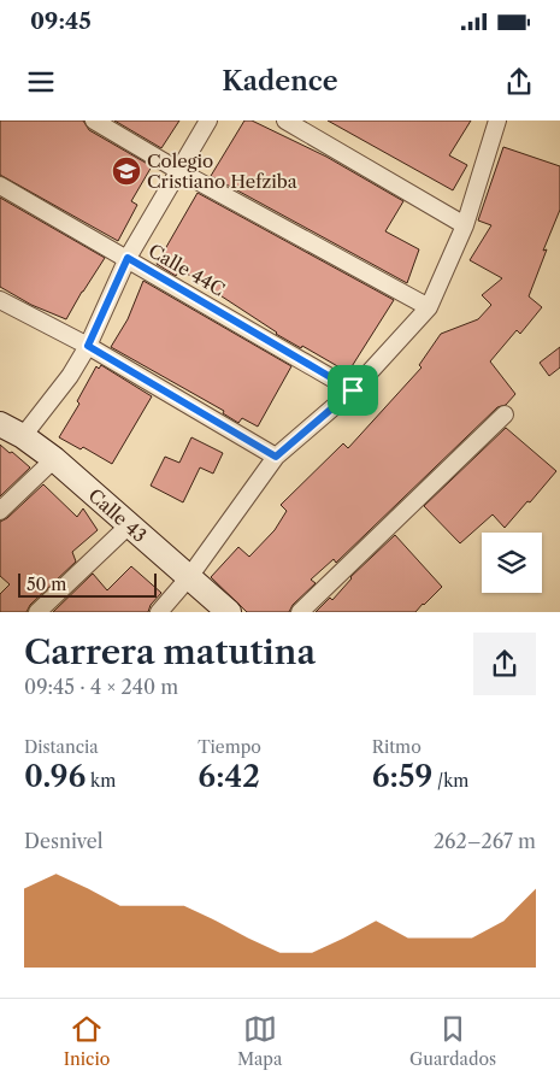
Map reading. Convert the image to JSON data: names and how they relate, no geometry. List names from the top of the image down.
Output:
{
  "streets": {
    "street": ["Calle 44C", "Calle 43"]
  },
  "places": {
    "school or university": ["Colegio Cristiano Hefziba"]
  },
  "scale_bar": "50 m",
  "page": {
    "status": "09:45",
    "header": "Kadence",
    "scale": "50 m",
    "heading": ["Carrera matutina", "09:45 · 4 × 240 m"],
    "stats": [
      ["Distancia", "0.96 km"],
      ["Tiempo", "6:42"],
      ["Ritmo", "6:59 /km"]
    ],
    "chart": ["Desnivel", "262–267 m"],
    "tabs": ["Inicio", "Mapa", "Guardados"]
  }
}
